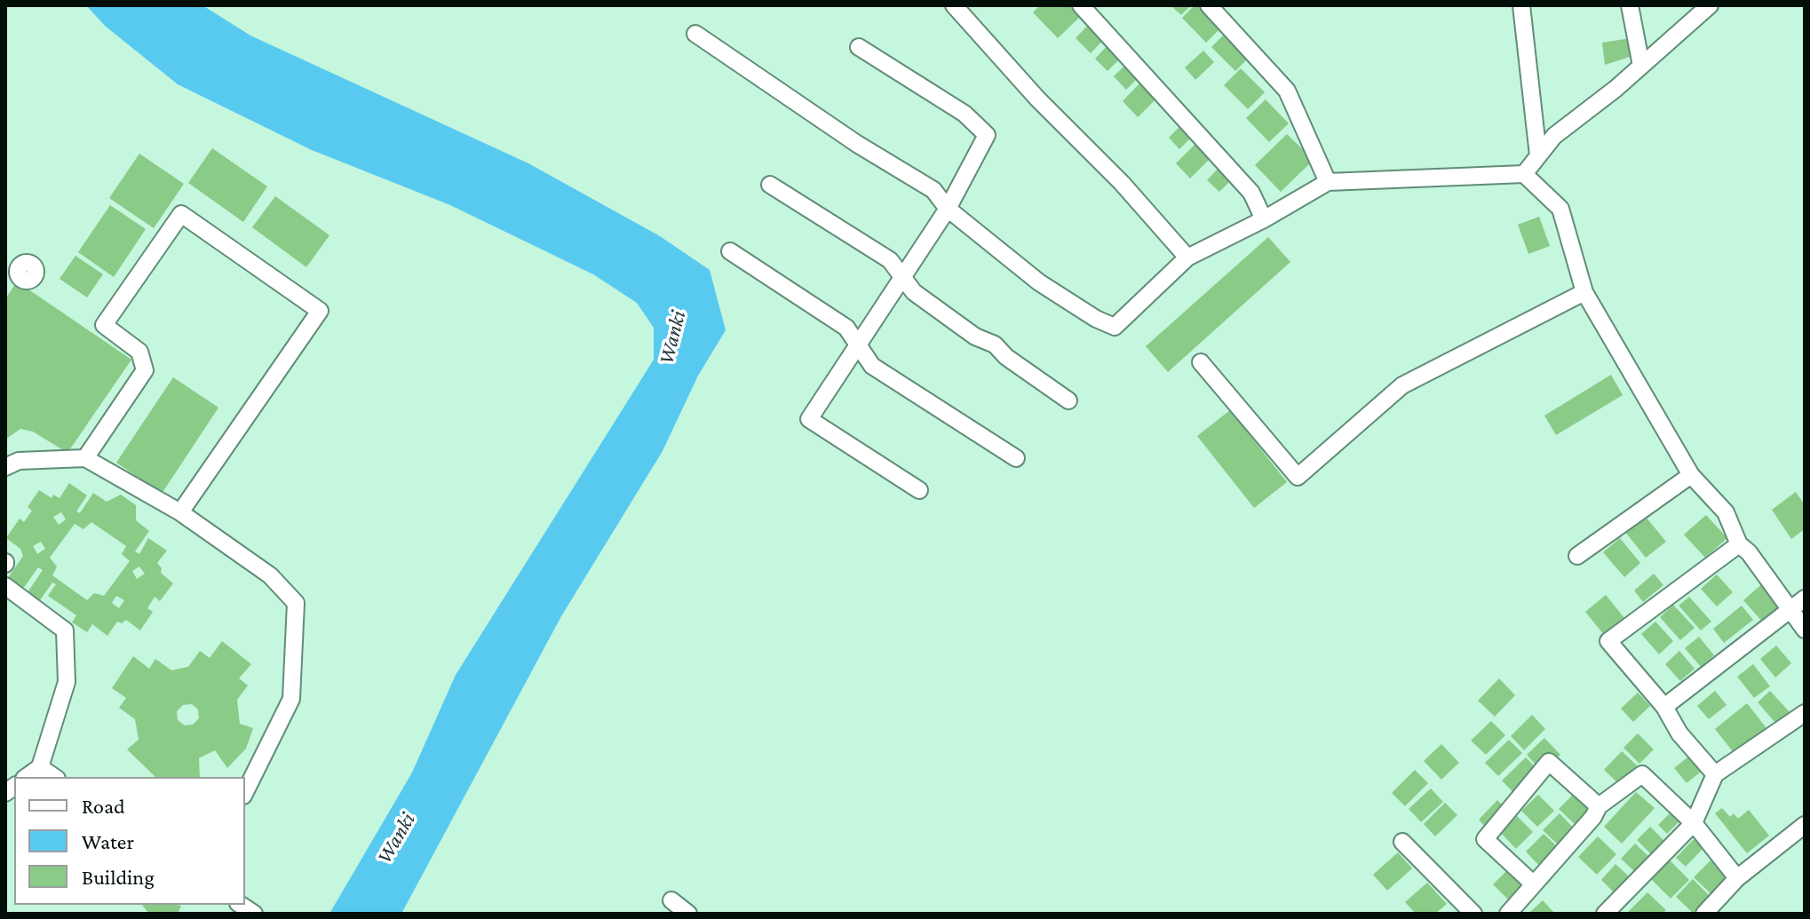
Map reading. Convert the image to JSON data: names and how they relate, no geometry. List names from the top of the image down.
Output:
{
  "water": ["Wanki"],
  "legend": ["Road", "Water", "Building"]
}
